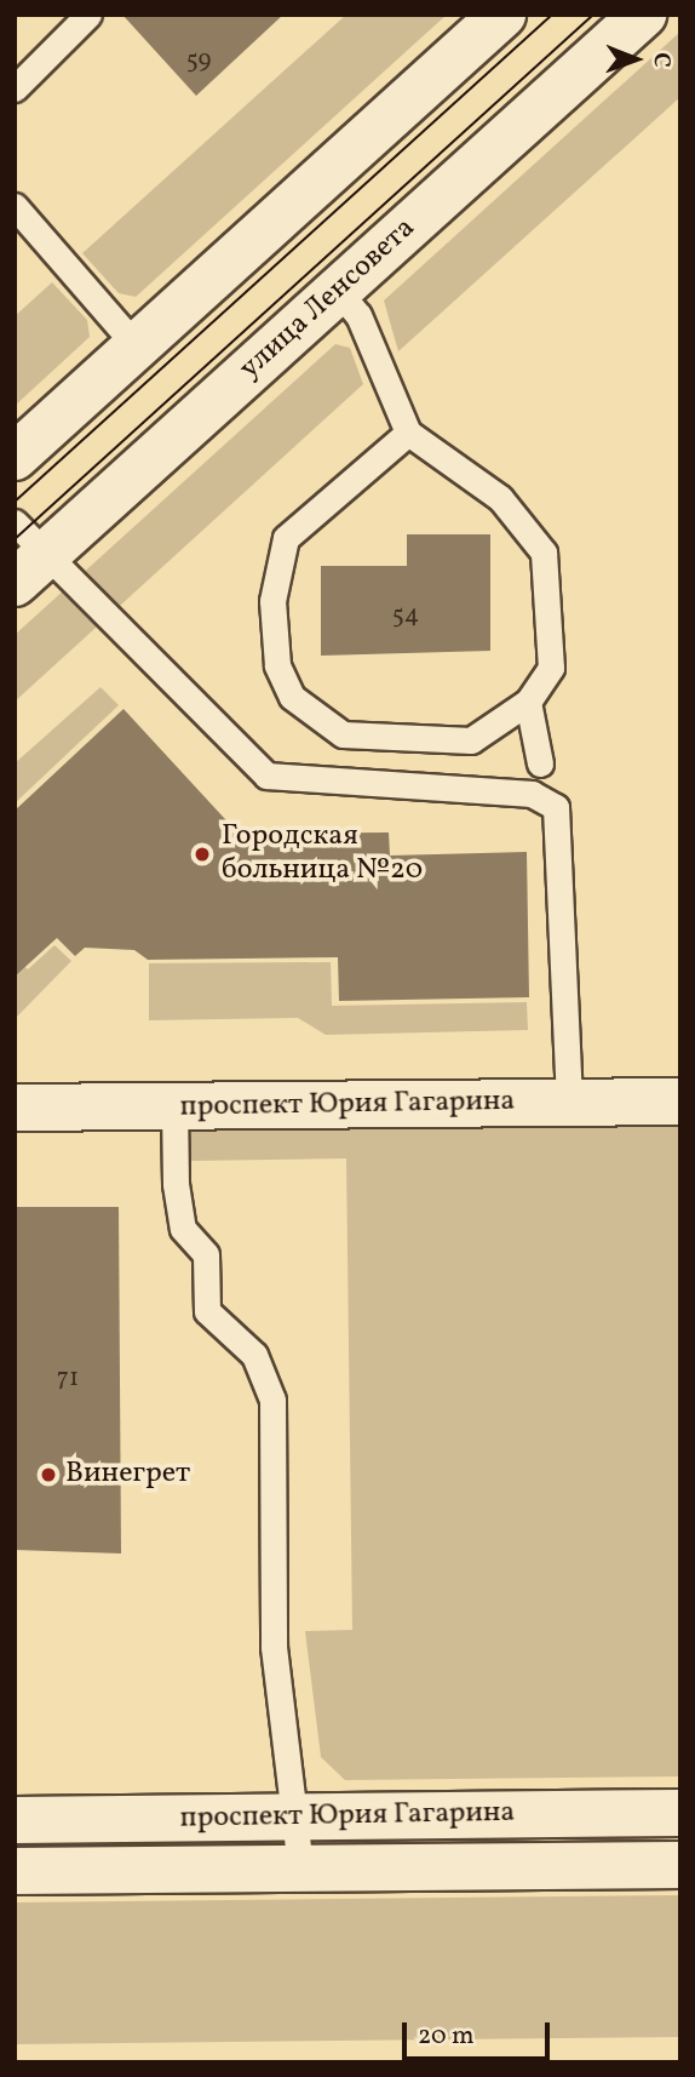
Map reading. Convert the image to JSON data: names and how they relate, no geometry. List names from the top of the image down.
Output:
{
  "streets": {
    "street": ["улица Ленсовета", "проспект Юрия Гагарина"]
  },
  "places": ["Городская больница №20", "Винегрет"],
  "house_numbers": ["59", "54", "71"],
  "scale_bar": "20 m",
  "north": "right"
}
